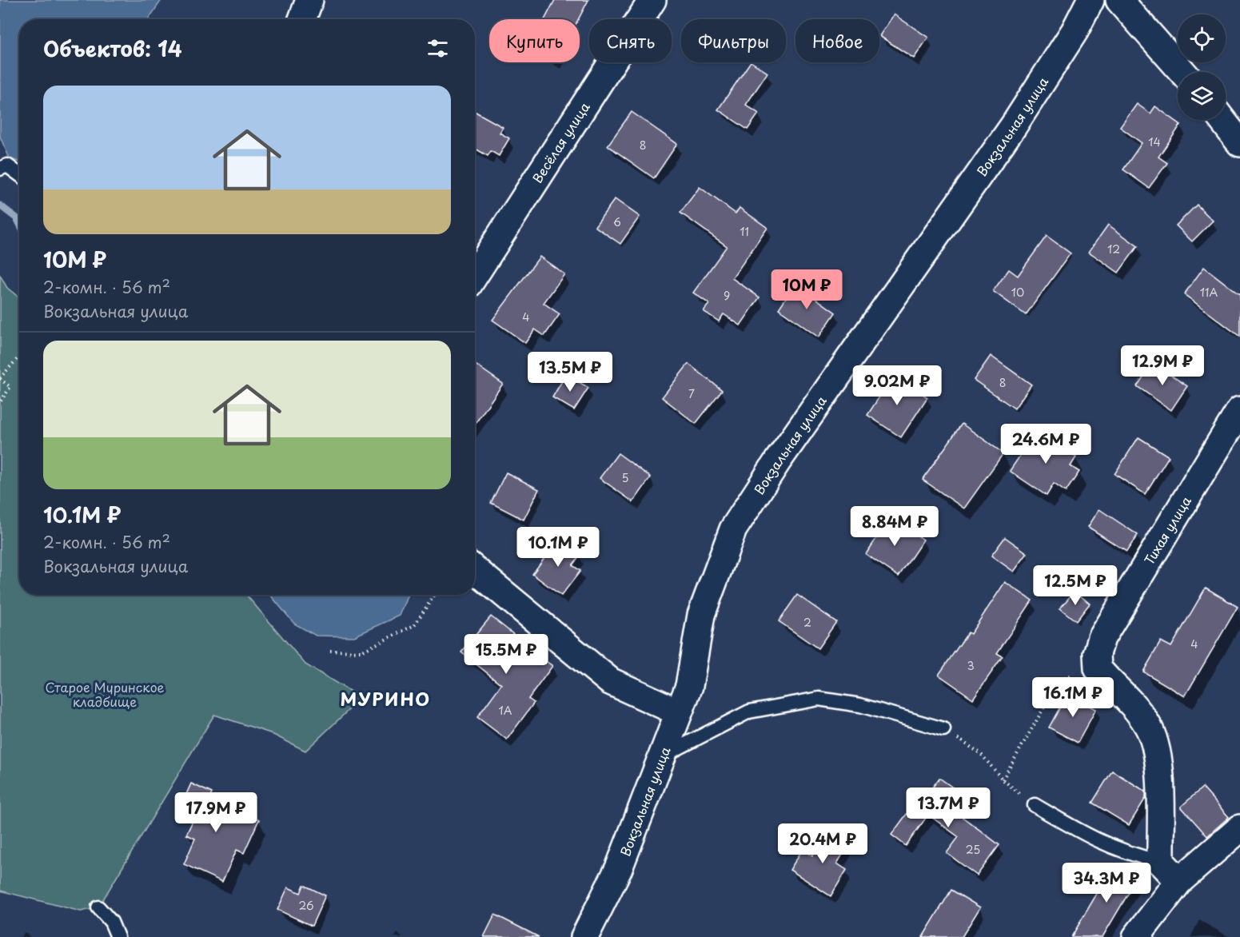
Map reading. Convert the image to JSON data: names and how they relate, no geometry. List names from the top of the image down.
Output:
{
  "streets": {
    "street": ["Вокзальная улица", "Весёлая улица", "Тихая улица"]
  },
  "districts": ["МУРИНО"],
  "parks": ["Старое Муринское кладбище"],
  "house_numbers": [
    "14",
    "8",
    "6",
    "11",
    "12",
    "10",
    "11А",
    "9",
    "4",
    "8",
    "7",
    "5",
    "2",
    "4",
    "3",
    "1А",
    "25",
    "26"
  ],
  "page": {
    "chip": [
      "Купить",
      "Снять",
      "Фильтры",
      "Новое"
    ],
    "heading": "Объектов: 14",
    "list": [
      {
        "name": "10M ₽",
        "note": "2-комн. · 56 m² · Вокзальная улица"
      },
      {
        "name": "10.1M ₽",
        "note": "2-комн. · 56 m² · Вокзальная улица"
      }
    ],
    "price": [
      "10M ₽",
      "12.9M ₽",
      "13.5M ₽",
      "9.02M ₽",
      "24.6M ₽",
      "8.84M ₽",
      "10.1M ₽",
      "12.5M ₽",
      "15.5M ₽",
      "16.1M ₽",
      "13.7M ₽",
      "17.9M ₽",
      "20.4M ₽",
      "34.3M ₽"
    ]
  }
}
